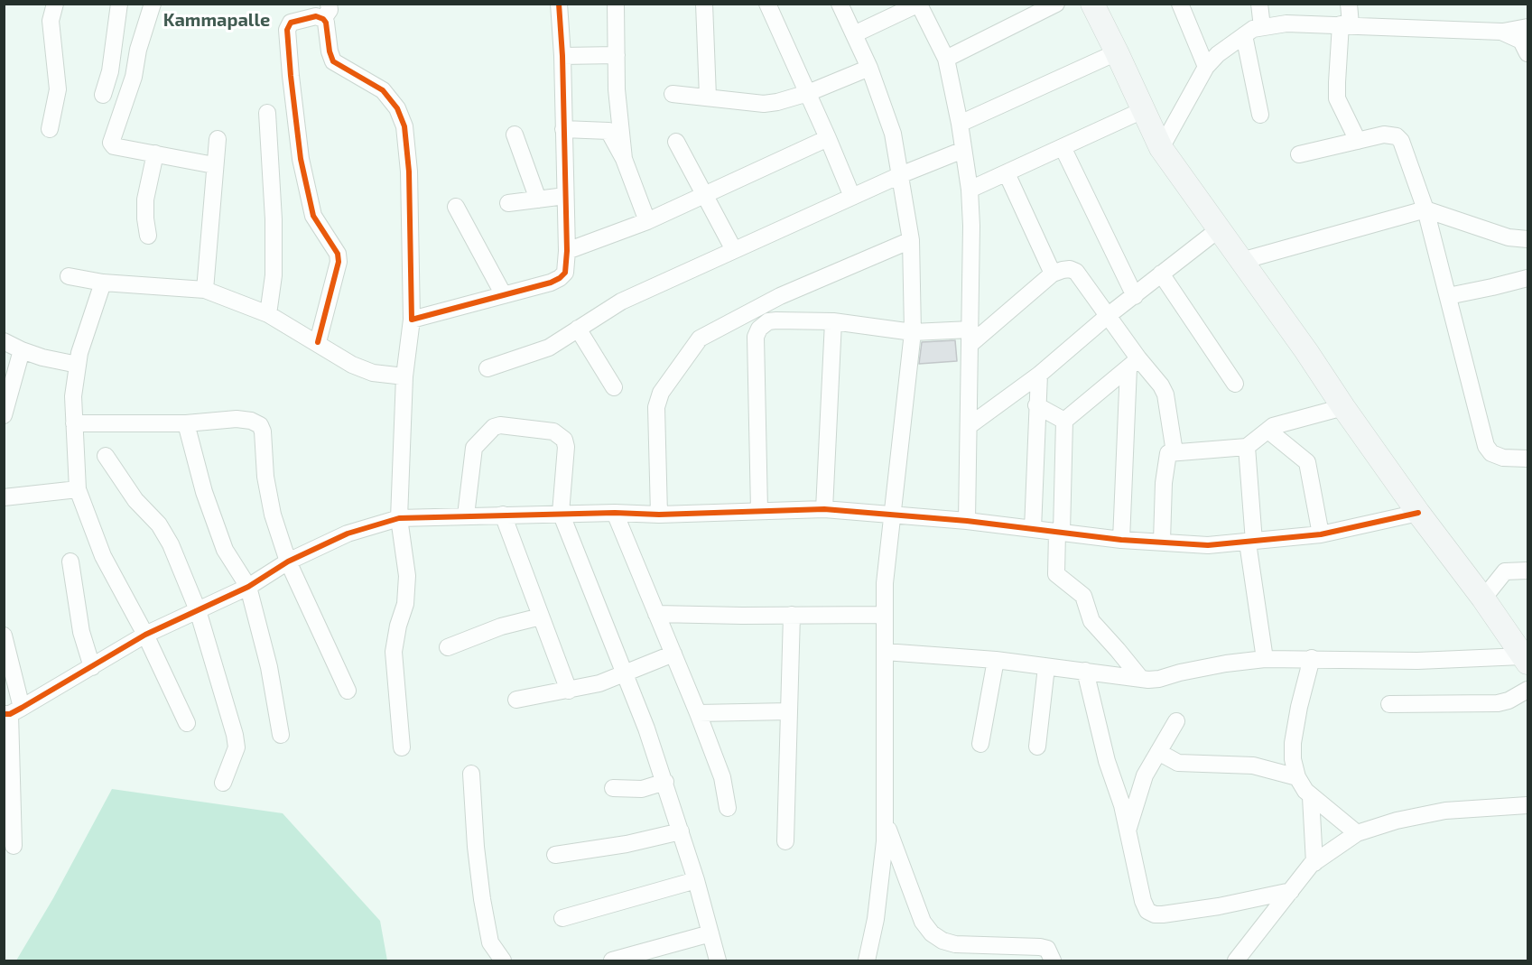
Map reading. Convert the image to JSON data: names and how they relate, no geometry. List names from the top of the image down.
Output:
{
  "districts": ["Kammapalle"]
}
